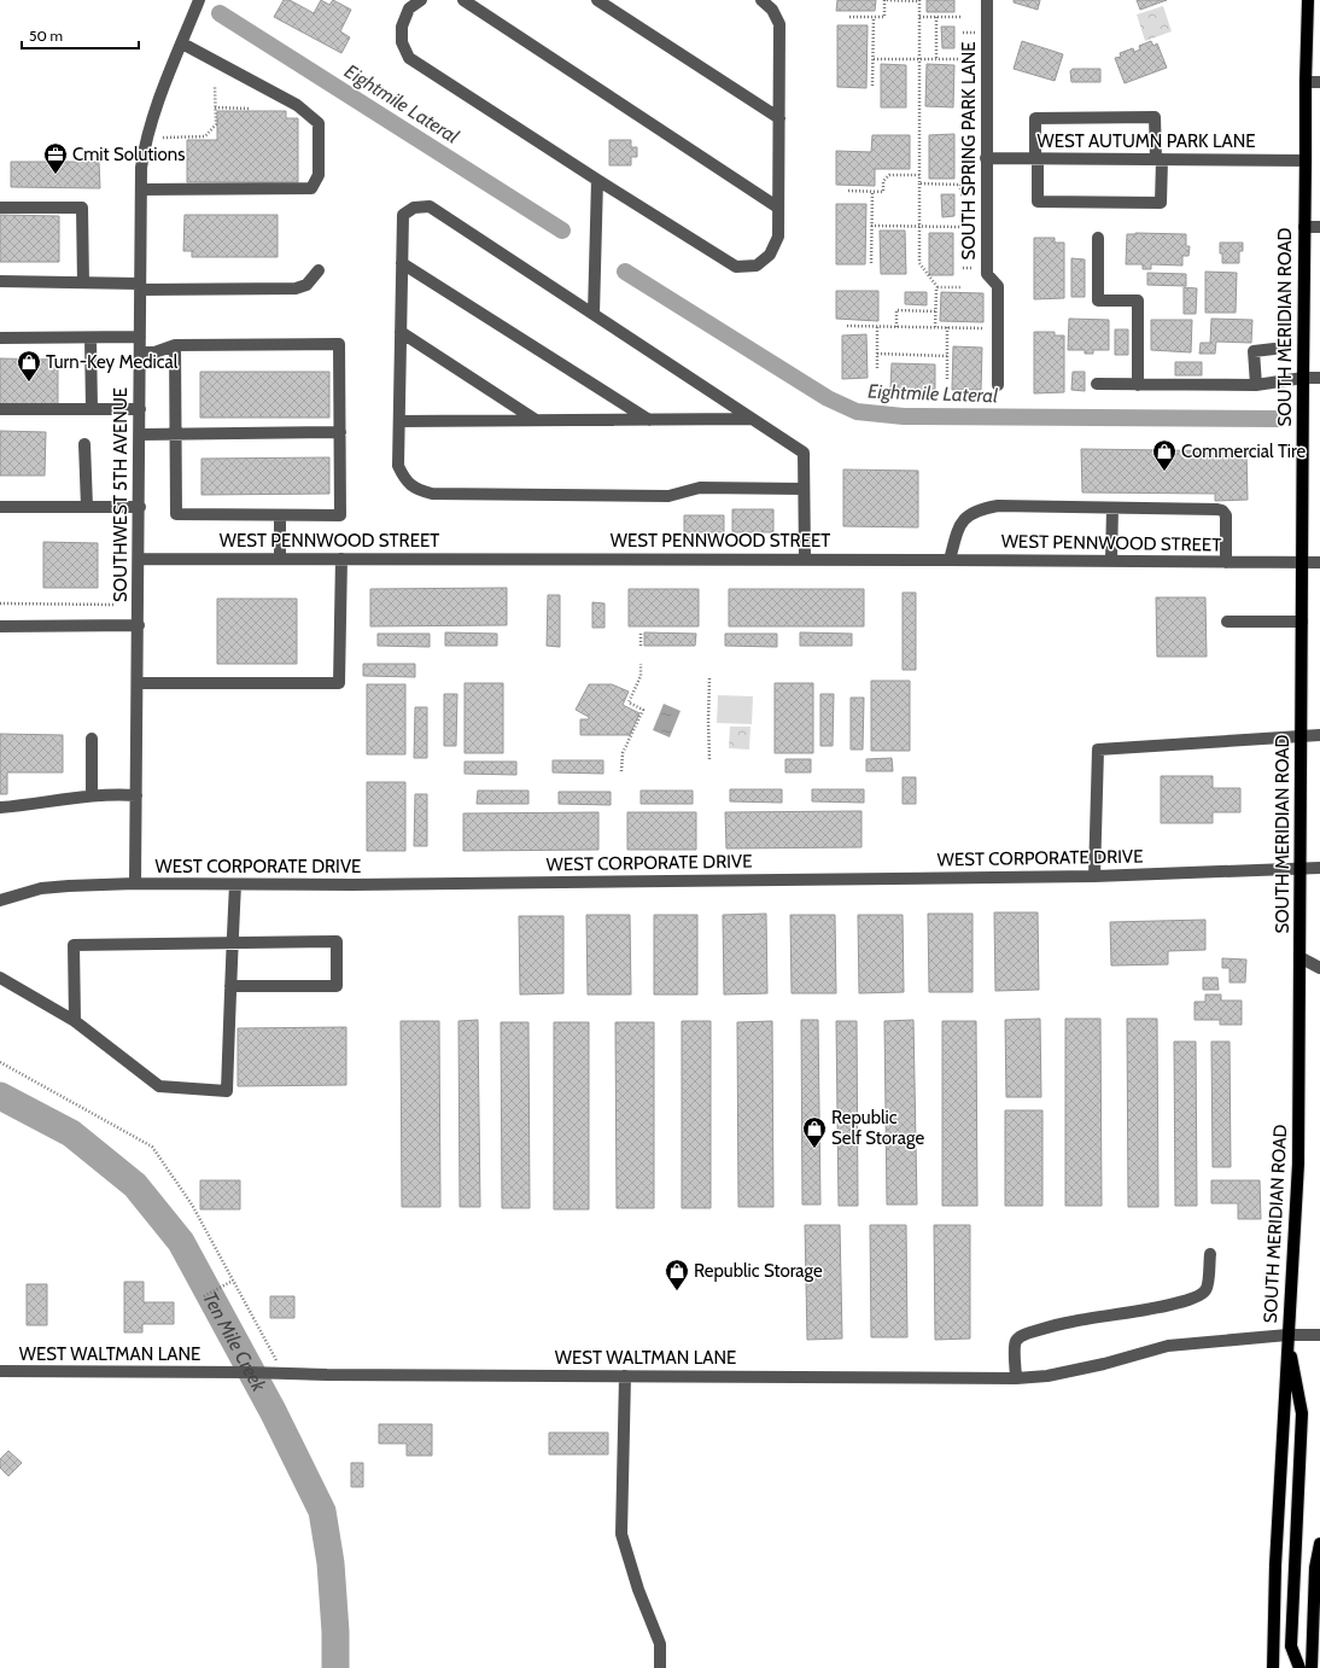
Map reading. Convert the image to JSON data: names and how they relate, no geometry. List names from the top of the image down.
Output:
{
  "streets": {
    "main road": ["SOUTH MERIDIAN ROAD"],
    "street": [
      "WEST AUTUMN PARK LANE",
      "SOUTH SPRING PARK LANE",
      "SOUTHWEST 5TH AVENUE",
      "WEST PENNWOOD STREET",
      "WEST CORPORATE DRIVE",
      "WEST WALTMAN LANE"
    ]
  },
  "crossings": [
    ["WEST AUTUMN PARK LANE", "SOUTH SPRING PARK LANE"],
    ["WEST AUTUMN PARK LANE", "SOUTH MERIDIAN ROAD"],
    ["SOUTH MERIDIAN ROAD", "WEST PENNWOOD STREET"],
    ["SOUTH MERIDIAN ROAD", "WEST CORPORATE DRIVE"],
    ["SOUTH MERIDIAN ROAD", "WEST WALTMAN LANE"],
    ["SOUTHWEST 5TH AVENUE", "WEST PENNWOOD STREET"],
    ["SOUTHWEST 5TH AVENUE", "WEST CORPORATE DRIVE"]
  ],
  "water": ["Eightmile Lateral", "Ten Mile Creek"],
  "places": {
    "office": ["Cmit Solutions"],
    "shop": [
      "Turn-Key Medical",
      "Commercial Tire",
      "Republic Self Storage",
      "Republic Storage"
    ]
  },
  "scale_bar": "50 m"
}
